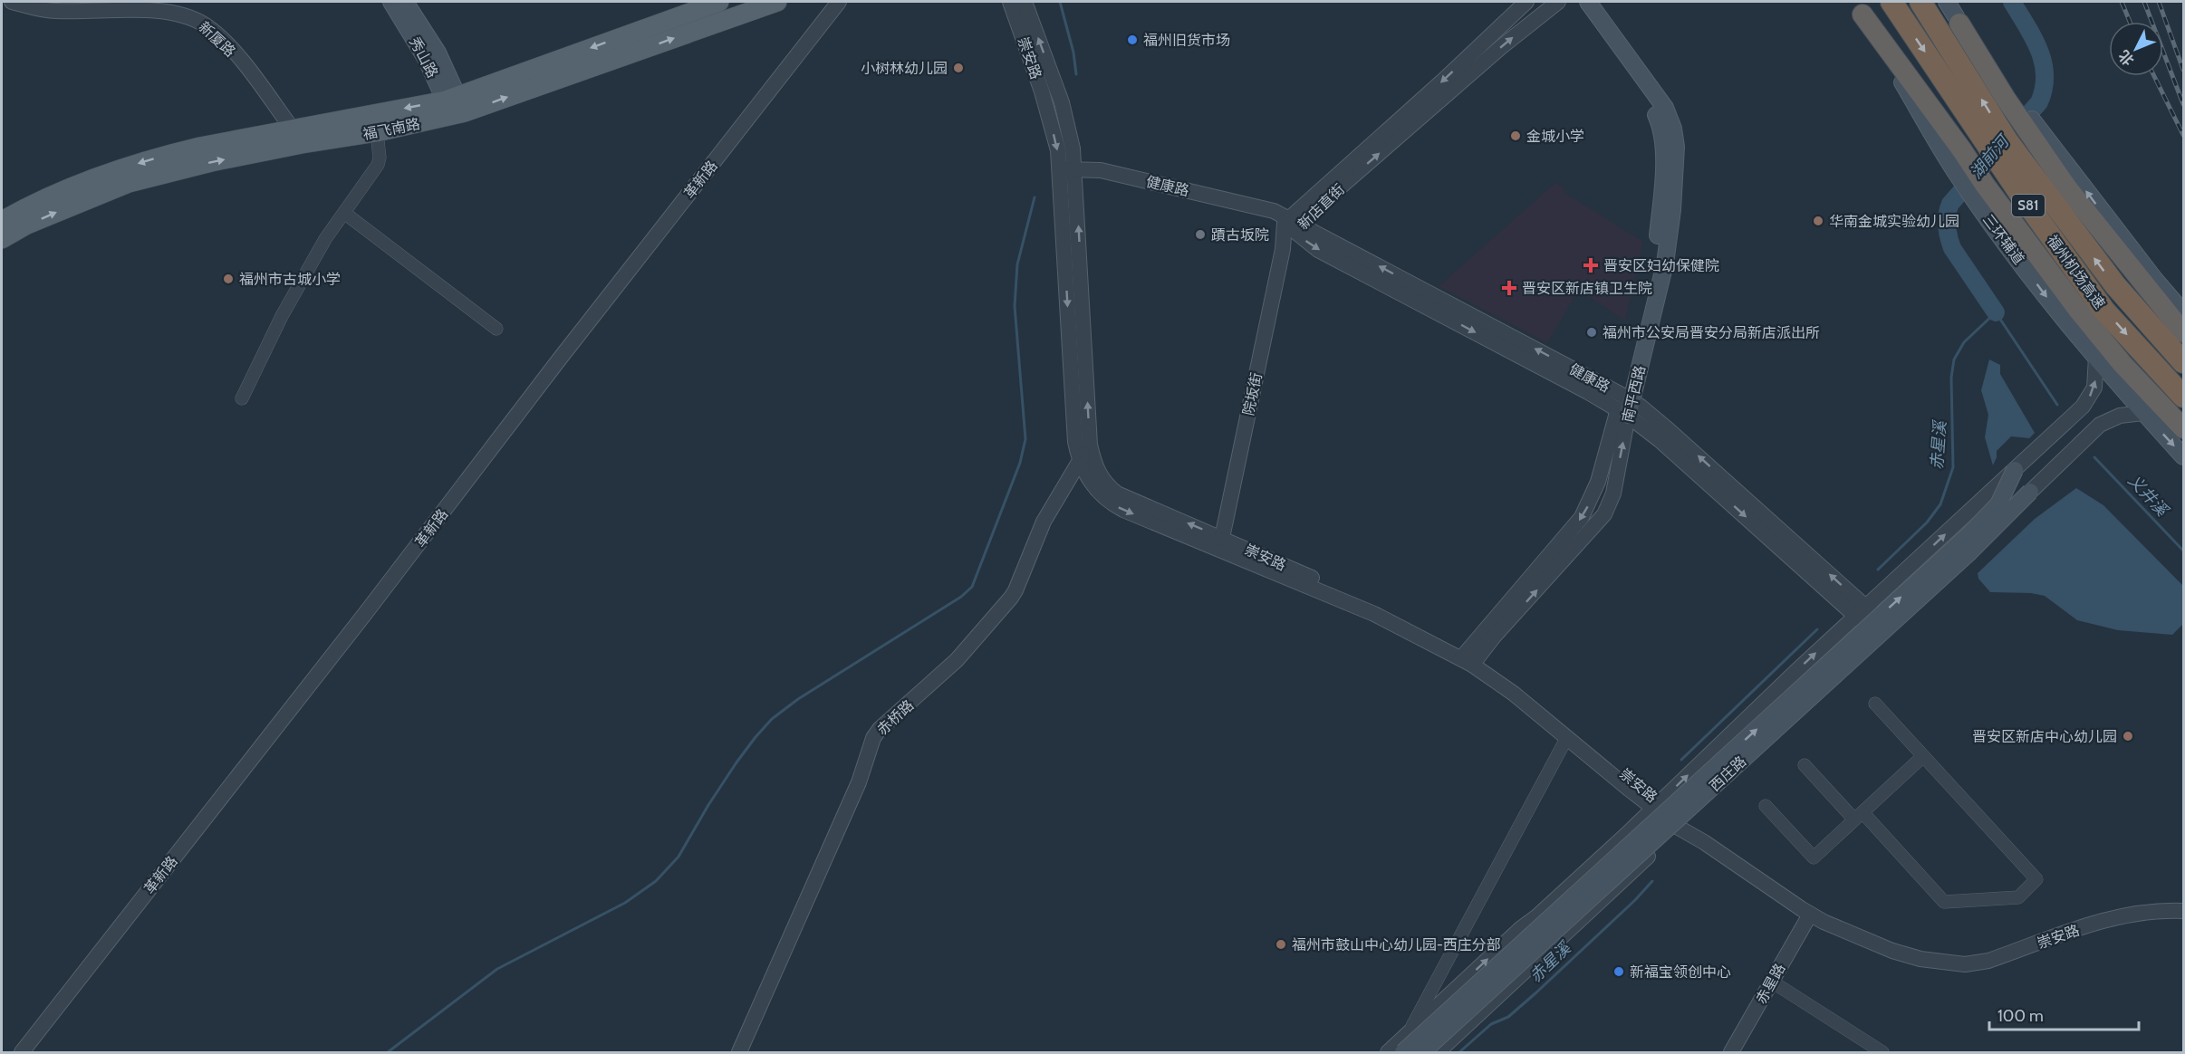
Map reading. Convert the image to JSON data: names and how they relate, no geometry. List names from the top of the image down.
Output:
{
  "streets": {
    "highway": ["S81", "福州机场高速"],
    "main road": [
      "秀山路",
      "福飞南路",
      "三环辅道",
      "南平西路",
      "西庄路"
    ],
    "street": [
      "新厦路",
      "崇安路",
      "革新路",
      "健康路",
      "新店直街",
      "院坂街",
      "赤桥路",
      "赤星路"
    ]
  },
  "crossings": [
    ["新厦路", "福飞南路"],
    ["秀山路", "福飞南路"],
    ["崇安路", "健康路"],
    ["崇安路", "院坂街"],
    ["崇安路", "南平西路"],
    ["崇安路", "赤桥路"],
    ["崇安路", "赤星路"],
    ["健康路", "新店直街"],
    ["健康路", "南平西路"],
    ["新店直街", "院坂街"]
  ],
  "water": ["湖前河", "赤星溪", "义井溪"],
  "places": {
    "other": [
      "福州旧货市场",
      "小树林幼儿园",
      "金城小学",
      "华南金城实验幼儿园",
      "蹟古坂院",
      "福州市古城小学",
      "福州市公安局晋安分局新店派出所",
      "晋安区新店中心幼儿园",
      "福州市鼓山中心幼儿园-西庄分部",
      "新福宝领创中心"
    ],
    "health": ["晋安区妇幼保健院", "晋安区新店镇卫生院"]
  },
  "scale_bar": "100 m",
  "north": "bottom left"
}
